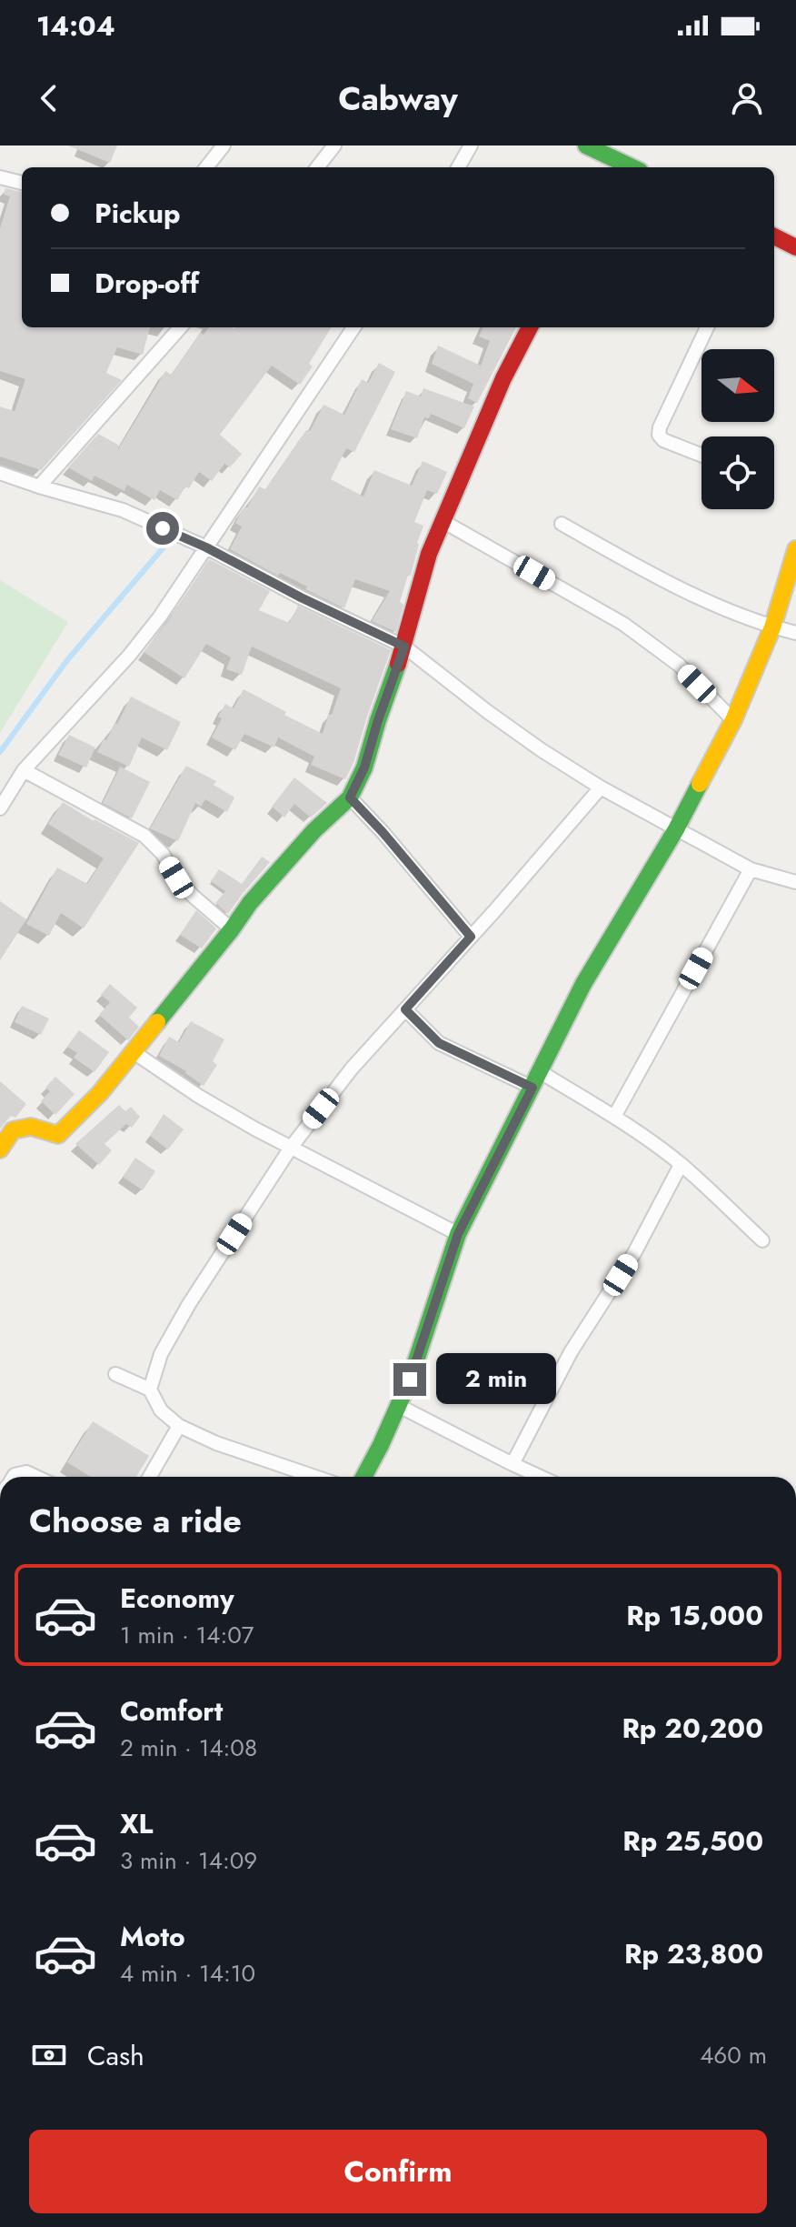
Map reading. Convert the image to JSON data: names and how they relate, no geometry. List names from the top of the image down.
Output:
{
  "north": "right",
  "page": {
    "status": "14:04",
    "header": "Cabway",
    "banner": ["Pickup", "Drop-off"],
    "bubble": "2 min",
    "heading": "Choose a ride",
    "list": [
      {
        "name": "Economy",
        "note": "1 min · 14:07",
        "value": "Rp 15,000"
      },
      {
        "name": "Comfort",
        "note": "2 min · 14:08",
        "value": "Rp 20,200"
      },
      {
        "name": "XL",
        "note": "3 min · 14:09",
        "value": "Rp 25,500"
      },
      {
        "name": "Moto",
        "note": "4 min · 14:10",
        "value": "Rp 23,800"
      }
    ],
    "pay": ["Cash", "460 m"],
    "buttons": "Confirm"
  }
}
